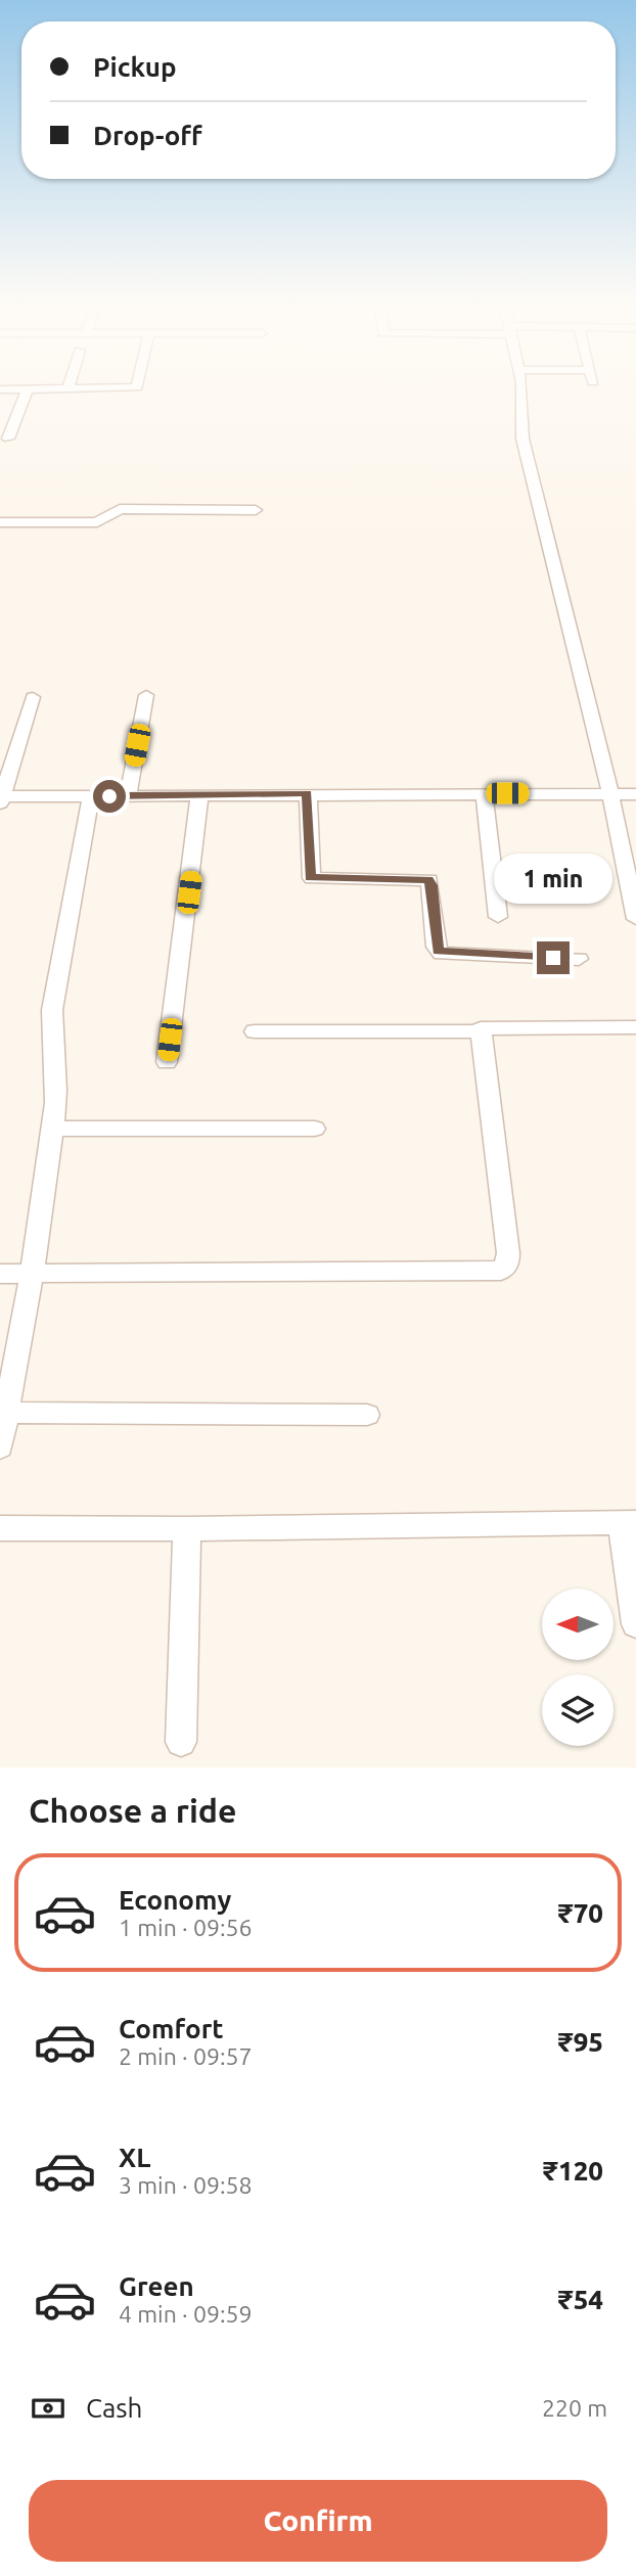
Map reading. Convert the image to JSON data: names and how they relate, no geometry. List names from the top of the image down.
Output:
{
  "north": "left",
  "page": {
    "banner": ["Pickup", "Drop-off"],
    "bubble": "1 min",
    "heading": "Choose a ride",
    "list": [
      {
        "name": "Economy",
        "note": "1 min · 09:56",
        "value": "₹70"
      },
      {
        "name": "Comfort",
        "note": "2 min · 09:57",
        "value": "₹95"
      },
      {
        "name": "XL",
        "note": "3 min · 09:58",
        "value": "₹120"
      },
      {
        "name": "Green",
        "note": "4 min · 09:59",
        "value": "₹54"
      }
    ],
    "pay": ["Cash", "220 m"],
    "buttons": "Confirm"
  }
}
